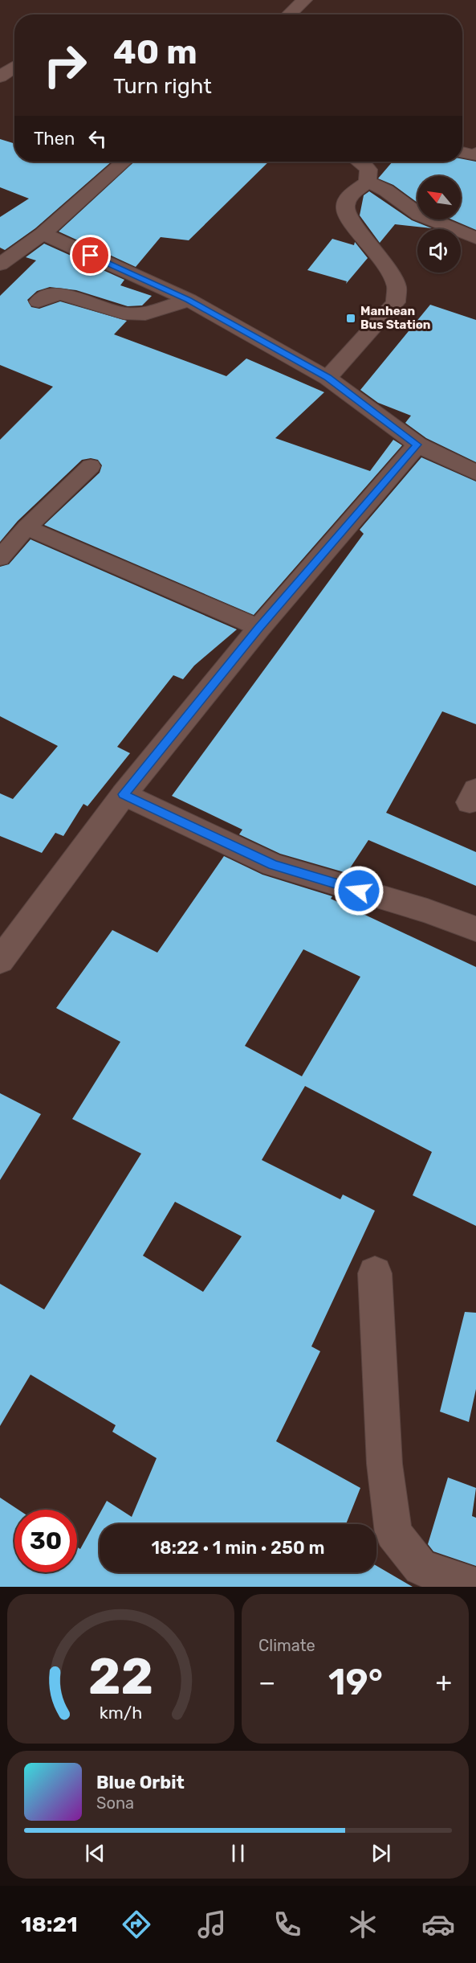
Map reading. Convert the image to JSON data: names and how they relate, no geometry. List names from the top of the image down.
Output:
{
  "places": {
    "transit": ["Manhean Bus Station"]
  },
  "north": "top left",
  "page": {
    "turn": ["40 m", "Turn right"],
    "then": "Then",
    "limit": "30",
    "trip": "18:22 · 1 min · 250 m",
    "tile": "Climate",
    "heat": ["−", "19°", "+"],
    "song": ["Blue Orbit", "Sona"],
    "tabs": "18:21",
    "gauge": ["22", "km/h"]
  }
}
